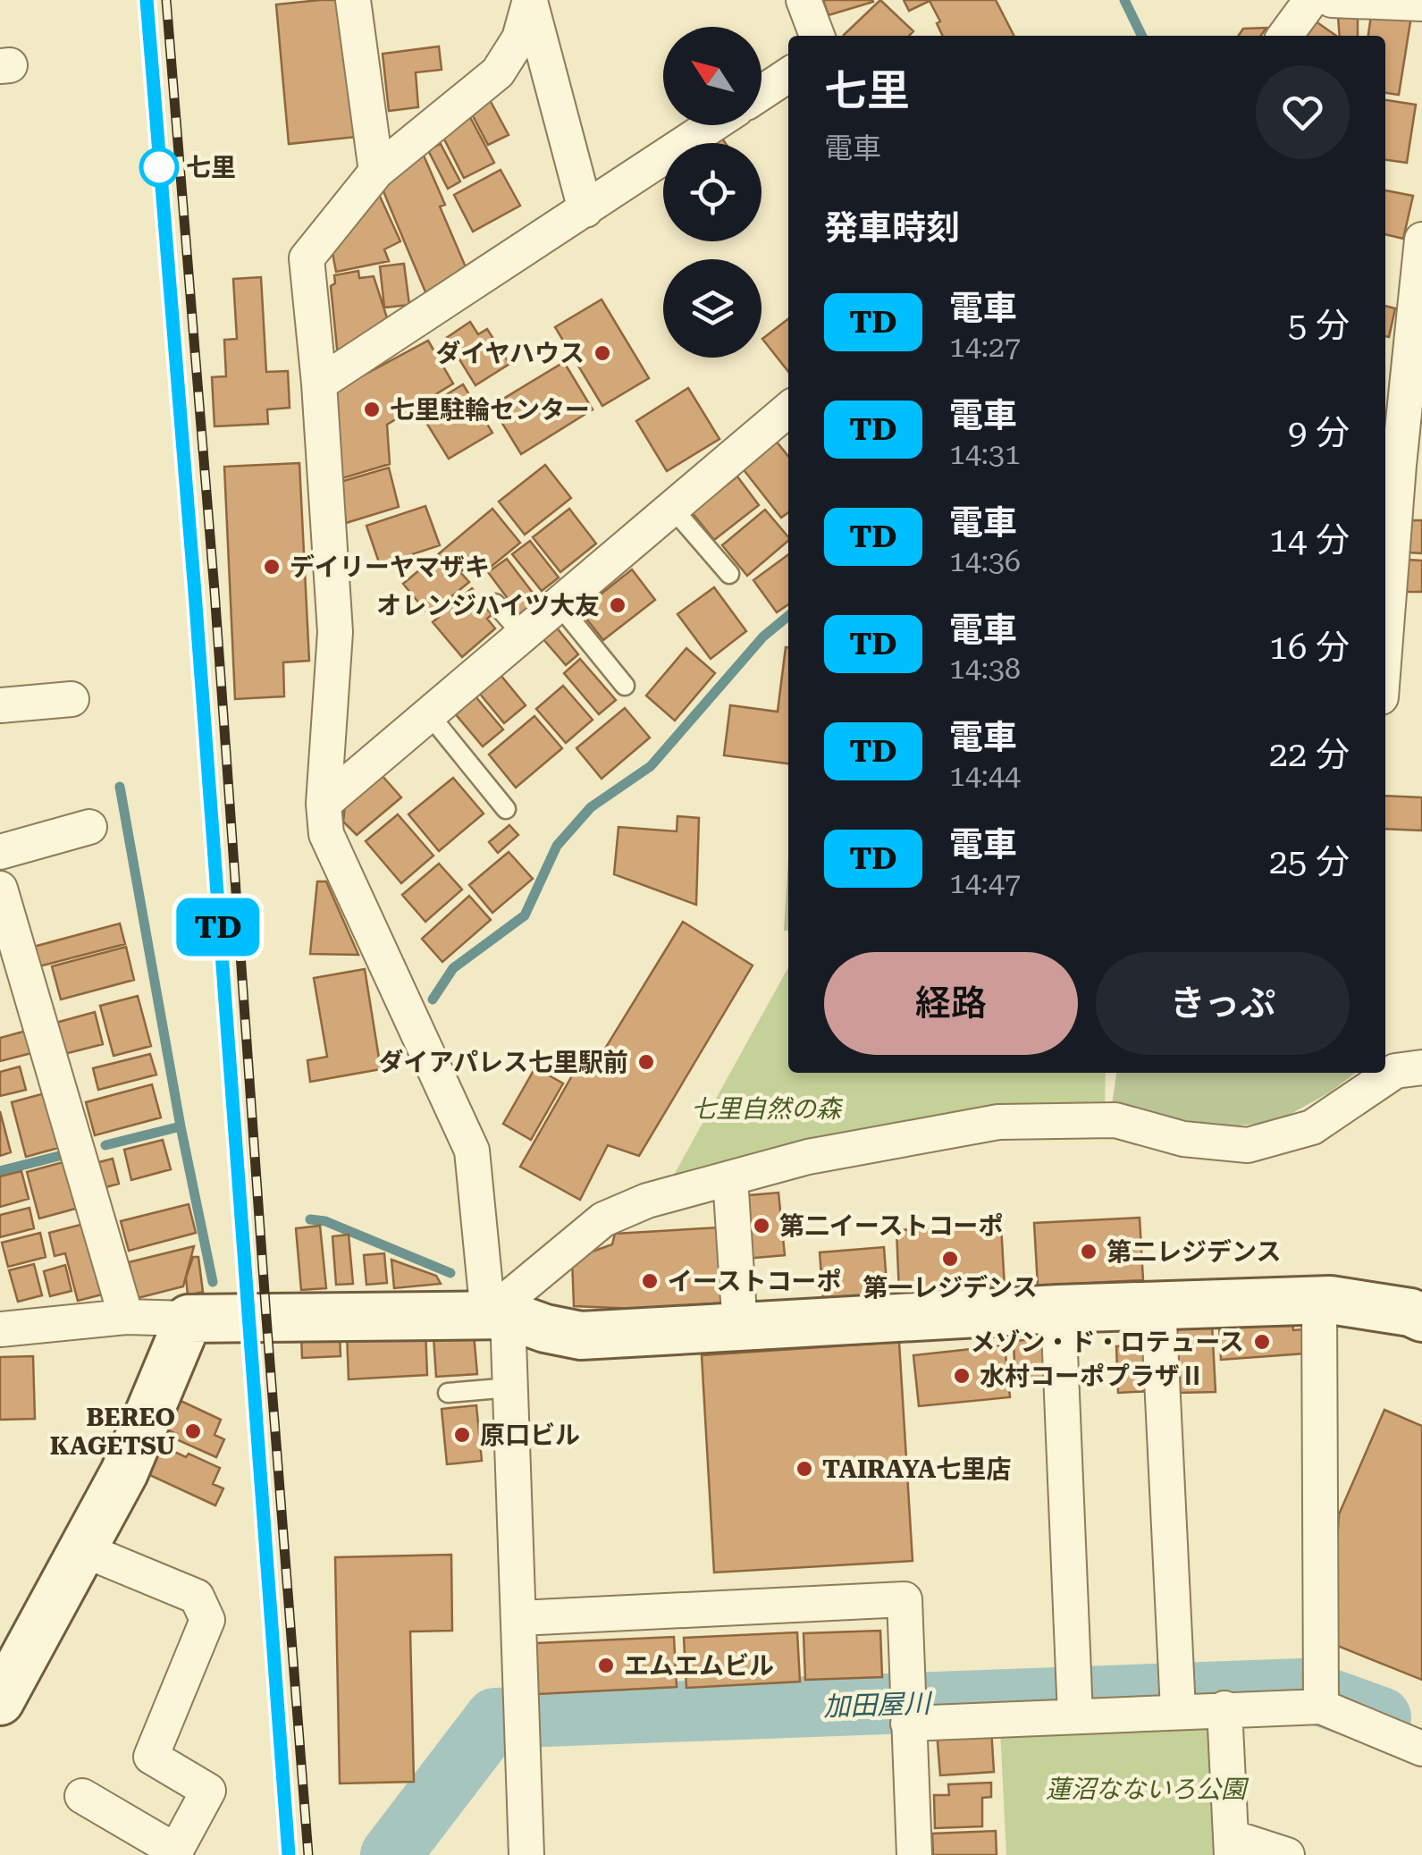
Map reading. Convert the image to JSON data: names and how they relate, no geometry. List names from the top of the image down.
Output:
{
  "water": ["加田屋川"],
  "parks": ["七里自然の森", "蓮沼なないろ公園"],
  "places": [
    "七里",
    "ダイヤハウス",
    "七里駐輪センター",
    "デイリーヤマザキ",
    "オレンジハイツ大友",
    "ダイアパレス七里駅前",
    "第二イーストコーポ",
    "第二レジデンス",
    "第一レジデンス",
    "イーストコーポ",
    "メゾン・ド・ロテュース",
    "水村コーポプラザⅡ",
    "BEREO KAGETSU",
    "原口ビル",
    "TAIRAYA七里店",
    "エムエムビル"
  ],
  "north": "top left",
  "page": {
    "on_map": "TD",
    "heading": [
      ["七里", "電車"],
      "発車時刻"
    ],
    "list": [
      {
        "mark": "TD",
        "name": "電車",
        "note": "14:27",
        "value": "5 分"
      },
      {
        "mark": "TD",
        "name": "電車",
        "note": "14:31",
        "value": "9 分"
      },
      {
        "mark": "TD",
        "name": "電車",
        "note": "14:36",
        "value": "14 分"
      },
      {
        "mark": "TD",
        "name": "電車",
        "note": "14:38",
        "value": "16 分"
      },
      {
        "mark": "TD",
        "name": "電車",
        "note": "14:44",
        "value": "22 分"
      },
      {
        "mark": "TD",
        "name": "電車",
        "note": "14:47",
        "value": "25 分"
      }
    ],
    "buttons": ["経路", "きっぷ"]
  }
}
